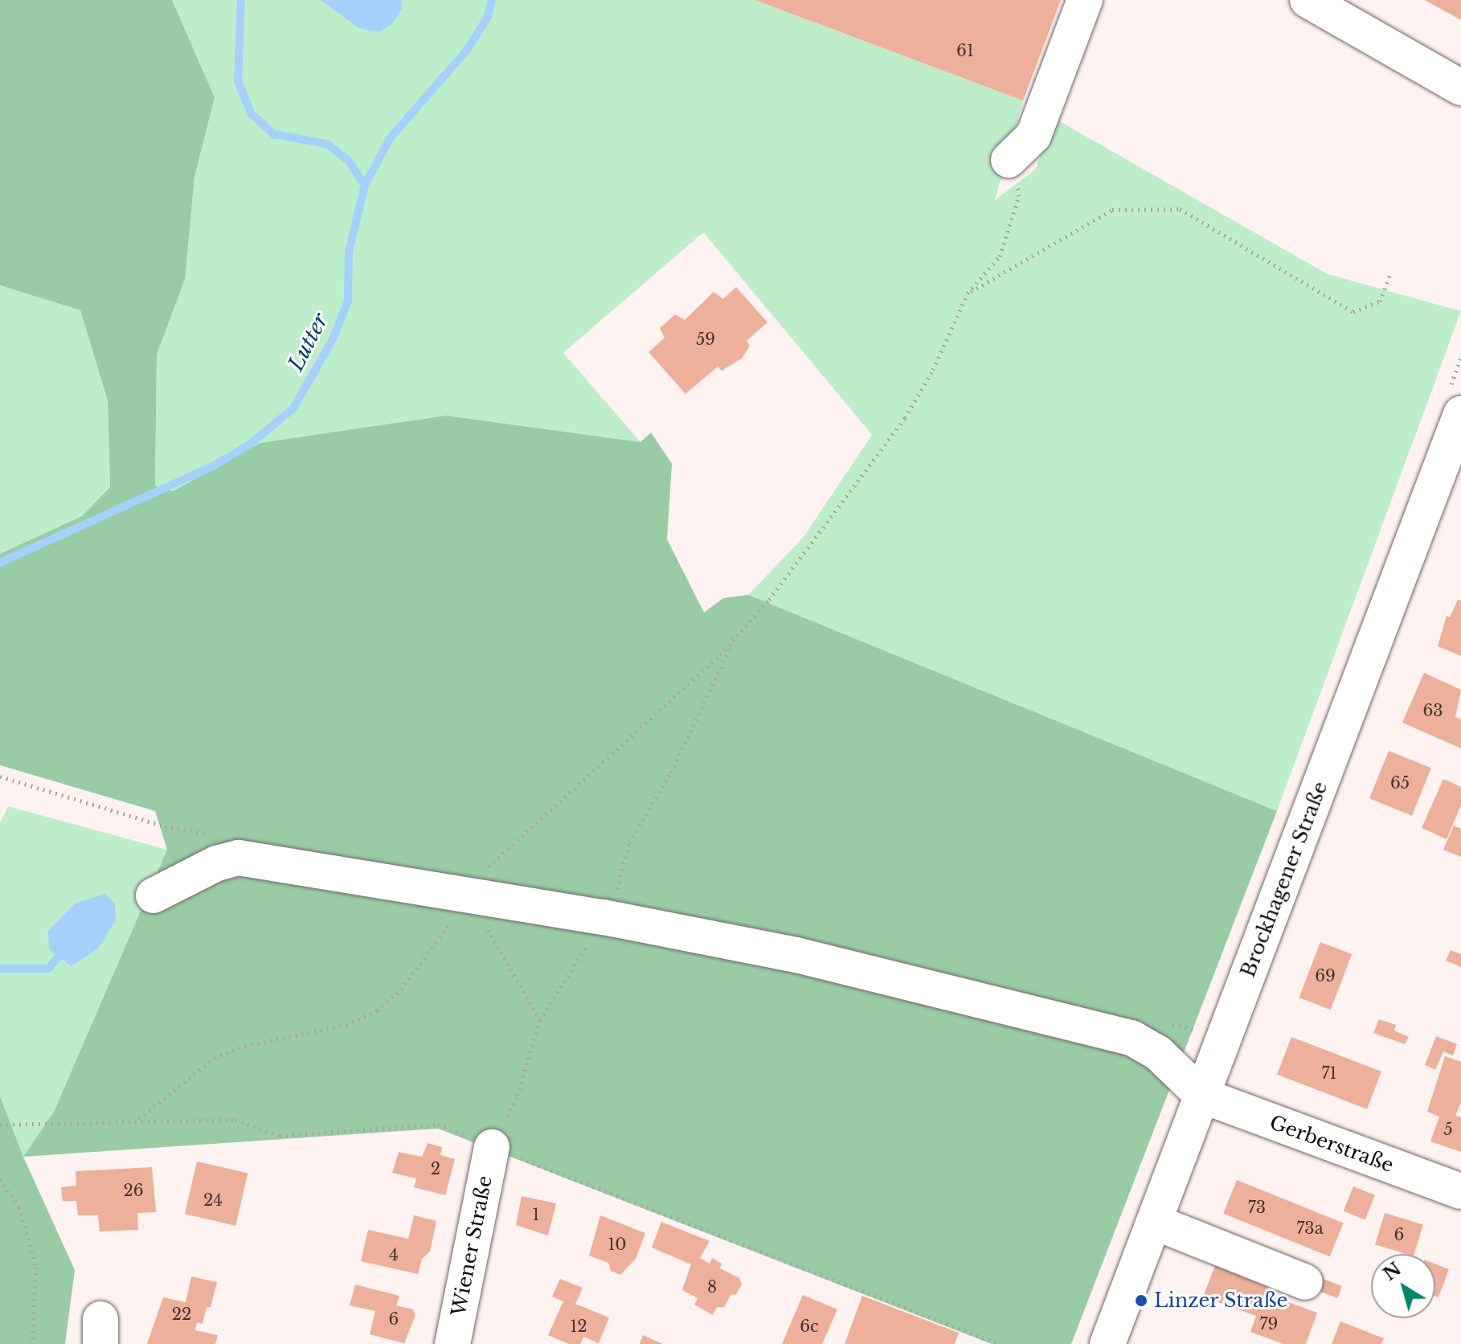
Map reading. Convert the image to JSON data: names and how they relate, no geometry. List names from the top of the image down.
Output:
{
  "streets": {
    "main road": ["Brockhagener Straße", "Gerberstraße", "Wiener Straße"]
  },
  "crossings": [
    ["Brockhagener Straße", "Gerberstraße"]
  ],
  "water": ["Lutter"],
  "places": ["Linzer Straße"],
  "house_numbers": [
    "61",
    "59",
    "63",
    "65",
    "69",
    "71",
    "5",
    "2",
    "26",
    "24",
    "73",
    "1",
    "73a",
    "6",
    "10",
    "4",
    "8",
    "22",
    "6",
    "79",
    "12",
    "6c"
  ],
  "north": "top left"
}
